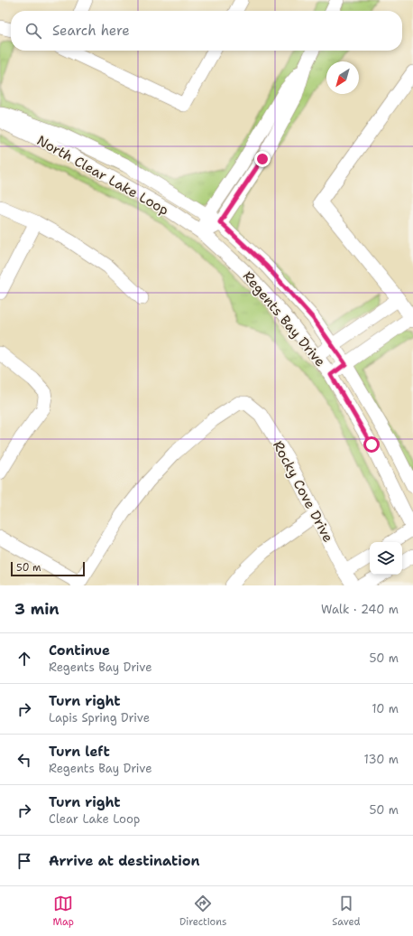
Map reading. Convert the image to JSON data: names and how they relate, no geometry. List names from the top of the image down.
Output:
{
  "streets": {
    "street": ["North Clear Lake Loop", "Regents Bay Drive", "Rocky Cove Drive"]
  },
  "crossings": [
    ["North Clear Lake Loop", "Regents Bay Drive"]
  ],
  "scale_bar": "50 m",
  "north": "bottom left",
  "page": {
    "search": "Search here",
    "scale": "50 m",
    "heading": ["3 min", "Walk · 240 m"],
    "list": [
      ["Continue", "Regents Bay Drive", "50 m"],
      ["Turn right", "Lapis Spring Drive", "10 m"],
      ["Turn left", "Regents Bay Drive", "130 m"],
      ["Turn right", "Clear Lake Loop", "50 m"],
      "Arrive at destination"
    ],
    "nav": ["Map", "Directions", "Saved"]
  }
}
